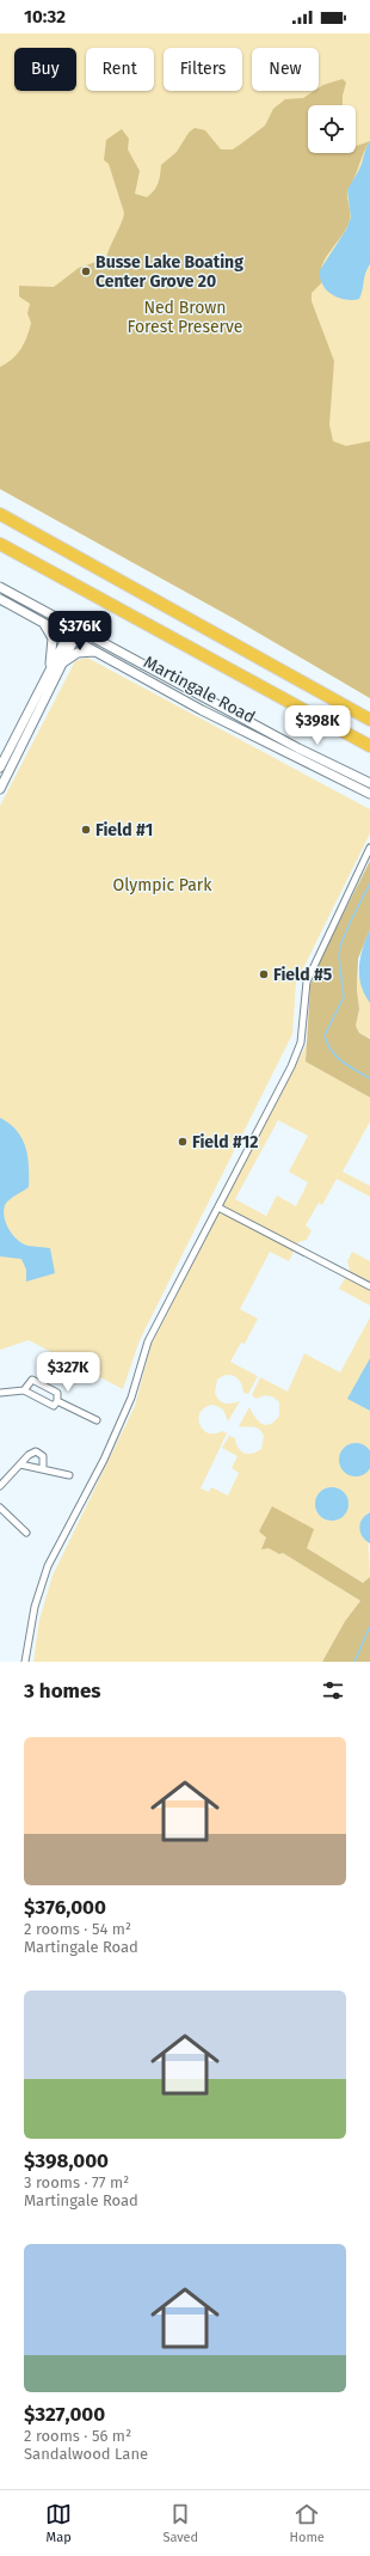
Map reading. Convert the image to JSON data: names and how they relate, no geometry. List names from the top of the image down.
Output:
{
  "streets": {
    "street": ["Martingale Road"]
  },
  "parks": ["Ned Brown Forest Preserve", "Olympic Park"],
  "places": [
    "Busse Lake Boating Center Grove 20",
    "Field #1",
    "Field #5",
    "Field #12"
  ],
  "page": {
    "status": "10:32",
    "chip": [
      "Buy",
      "Rent",
      "Filters",
      "New"
    ],
    "price": ["$376K", "$398K", "$327K"],
    "heading": "3 homes",
    "list": [
      {
        "name": "$376,000",
        "note": "2 rooms · 54 m² · Martingale Road"
      },
      {
        "name": "$398,000",
        "note": "3 rooms · 77 m² · Martingale Road"
      },
      {
        "name": "$327,000",
        "note": "2 rooms · 56 m² · Sandalwood Lane"
      }
    ],
    "tabs": ["Map", "Saved", "Home"]
  }
}
